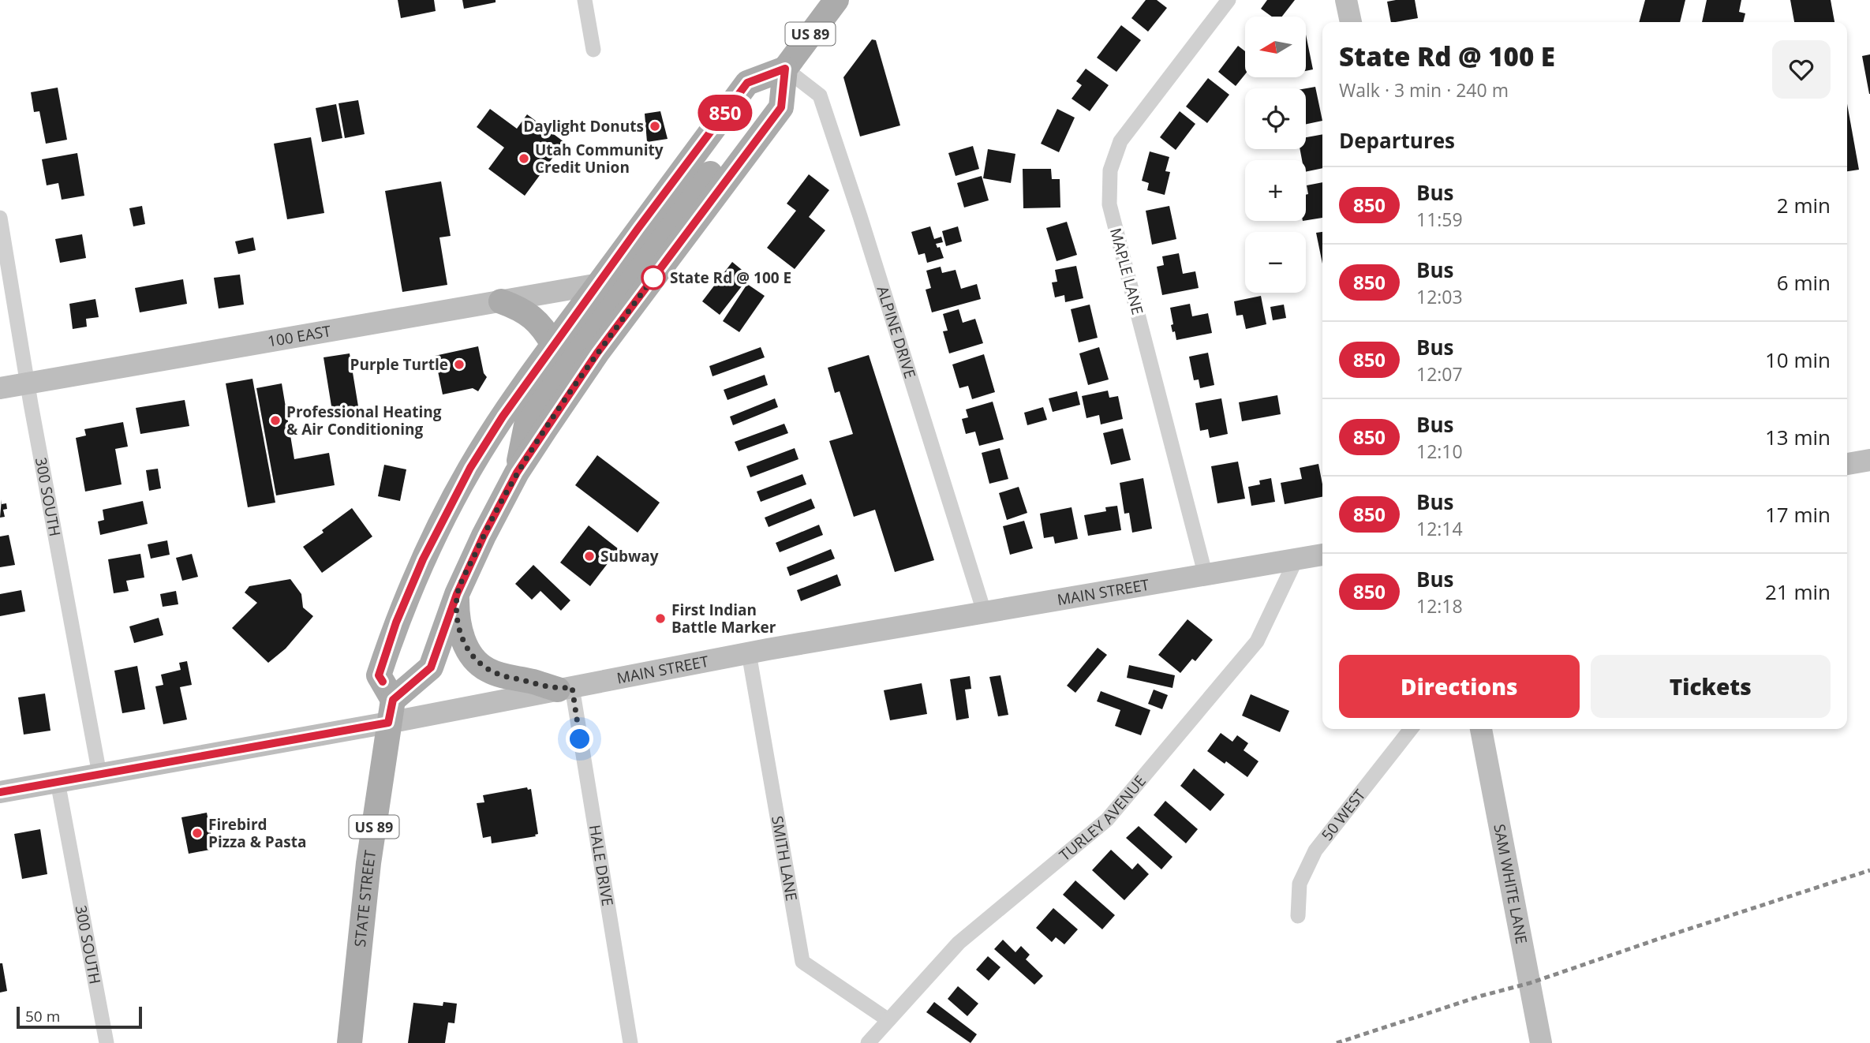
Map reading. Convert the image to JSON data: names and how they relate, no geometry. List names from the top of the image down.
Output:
{
  "streets": {
    "main road": [
      "US 89",
      "100 EAST",
      "MAIN STREET",
      "SAM WHITE LANE",
      "STATE STREET"
    ],
    "street": [
      "MAPLE LANE",
      "ALPINE DRIVE",
      "300 SOUTH",
      "50 WEST",
      "TURLEY AVENUE",
      "SMITH LANE",
      "HALE DRIVE"
    ]
  },
  "crossings": [
    ["US 89", "ALPINE DRIVE"],
    ["MAPLE LANE", "MAIN STREET"],
    ["ALPINE DRIVE", "MAIN STREET"],
    ["100 EAST", "300 SOUTH"],
    ["300 SOUTH", "MAIN STREET"],
    ["MAIN STREET", "TURLEY AVENUE"],
    ["MAIN STREET", "SMITH LANE"],
    ["MAIN STREET", "HALE DRIVE"],
    ["MAIN STREET", "STATE STREET"],
    ["TURLEY AVENUE", "SMITH LANE"]
  ],
  "places": [
    "Daylight Donuts",
    "Utah Community Credit Union",
    "State Rd @ 100 E",
    "Purple Turtle",
    "Professional Heating & Air Conditioning",
    "Subway",
    "First Indian Battle Marker",
    "Firebird Pizza & Pasta"
  ],
  "lines": ["bus line 850"],
  "scale_bar": "50 m",
  "north": "left",
  "page": {
    "on_map": "850",
    "map_buttons": ["+", "−"],
    "heading": [
      ["State Rd @ 100 E", "Walk · 3 min · 240 m"],
      "Departures"
    ],
    "list": [
      {
        "mark": "850",
        "name": "Bus",
        "note": "11:59",
        "value": "2 min"
      },
      {
        "mark": "850",
        "name": "Bus",
        "note": "12:03",
        "value": "6 min"
      },
      {
        "mark": "850",
        "name": "Bus",
        "note": "12:07",
        "value": "10 min"
      },
      {
        "mark": "850",
        "name": "Bus",
        "note": "12:10",
        "value": "13 min"
      },
      {
        "mark": "850",
        "name": "Bus",
        "note": "12:14",
        "value": "17 min"
      },
      {
        "mark": "850",
        "name": "Bus",
        "note": "12:18",
        "value": "21 min"
      }
    ],
    "buttons": ["Directions", "Tickets"],
    "scale": "50 m"
  }
}
